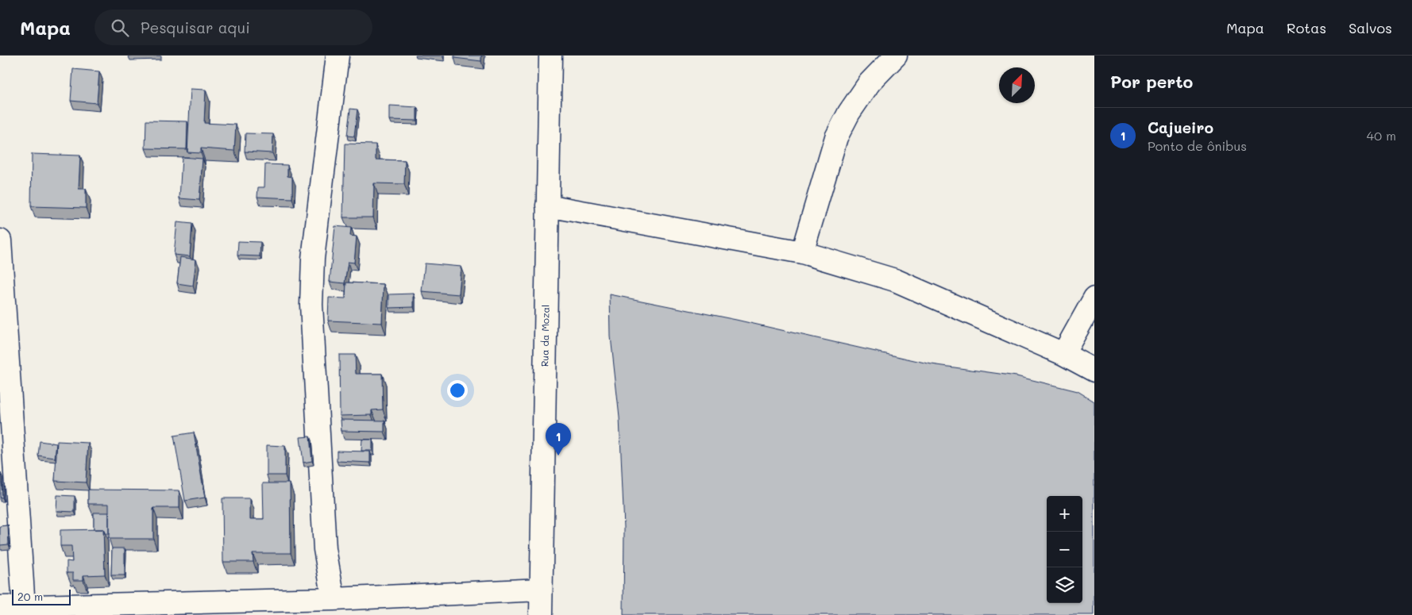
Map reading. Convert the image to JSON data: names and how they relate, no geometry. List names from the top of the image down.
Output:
{
  "streets": {
    "street": ["Rua da Mozal"]
  },
  "scale_bar": "20 m",
  "north": "top right",
  "page": {
    "header": "Mapa",
    "search": "Pesquisar aqui",
    "nav": ["Mapa", "Rotas", "Salvos"],
    "heading": "Por perto",
    "list": [
      {
        "mark": "1",
        "name": "Cajueiro",
        "note": "Ponto de ônibus",
        "value": "40 m"
      }
    ],
    "pins": "1",
    "map_buttons": ["+", "−"],
    "scale": "20 m"
  }
}
